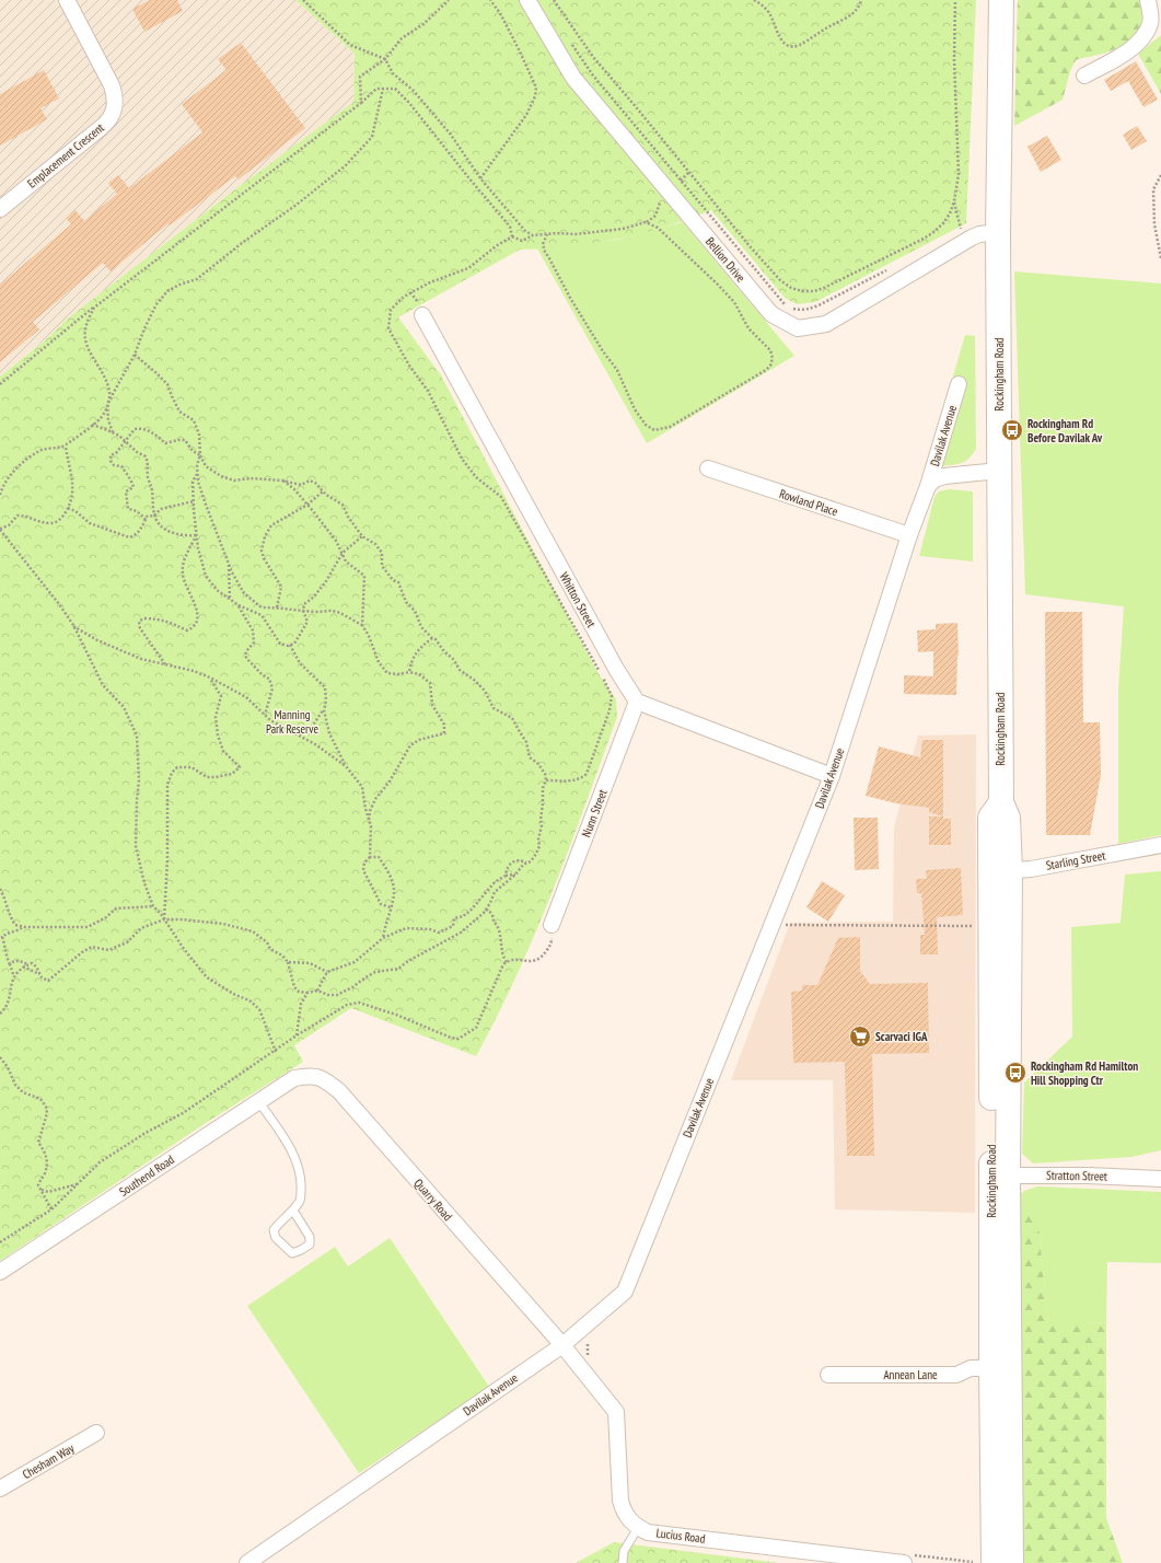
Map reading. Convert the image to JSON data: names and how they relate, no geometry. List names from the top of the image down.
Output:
{
  "streets": {
    "main road": ["Rockingham Road"],
    "street": [
      "Emplacement Crescent",
      "Bellion Drive",
      "Davilak Avenue",
      "Rowland Place",
      "Whitton Street",
      "Nunn Street",
      "Starling Street",
      "Southend Road",
      "Stratton Street",
      "Quarry Road",
      "Annean Lane",
      "Chesham Way",
      "Lucius Road"
    ]
  },
  "crossings": [
    ["Bellion Drive", "Rockingham Road"],
    ["Rockingham Road", "Davilak Avenue"],
    ["Rockingham Road", "Starling Street"],
    ["Rockingham Road", "Stratton Street"],
    ["Rockingham Road", "Annean Lane"],
    ["Davilak Avenue", "Rowland Place"],
    ["Davilak Avenue", "Quarry Road"],
    ["Whitton Street", "Nunn Street"],
    ["Southend Road", "Quarry Road"]
  ],
  "parks": ["Manning Park Reserve"],
  "places": {
    "bus stop": ["Rockingham Rd Before Davilak Av", "Rockingham Rd Hamilton Hill Shopping Ctr"],
    "supermarket": ["Scarvaci IGA"]
  }
}
